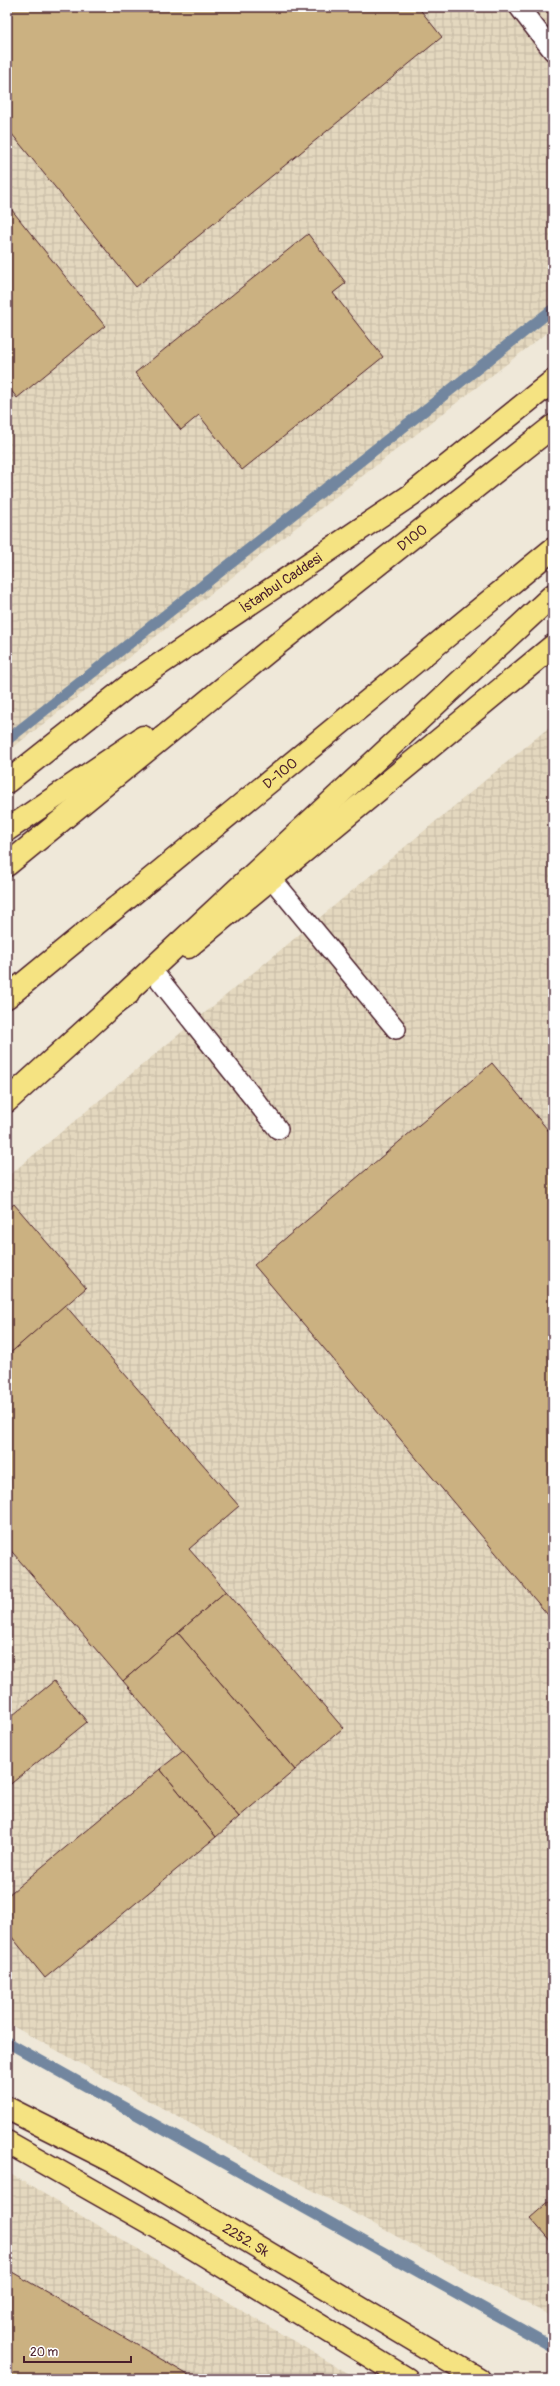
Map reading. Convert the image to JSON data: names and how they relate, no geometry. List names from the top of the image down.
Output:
{
  "streets": {
    "main road": [
      "D100",
      "İstanbul Caddesi",
      "D-100",
      "2252. Sk"
    ]
  },
  "scale_bar": "20 m"
}
